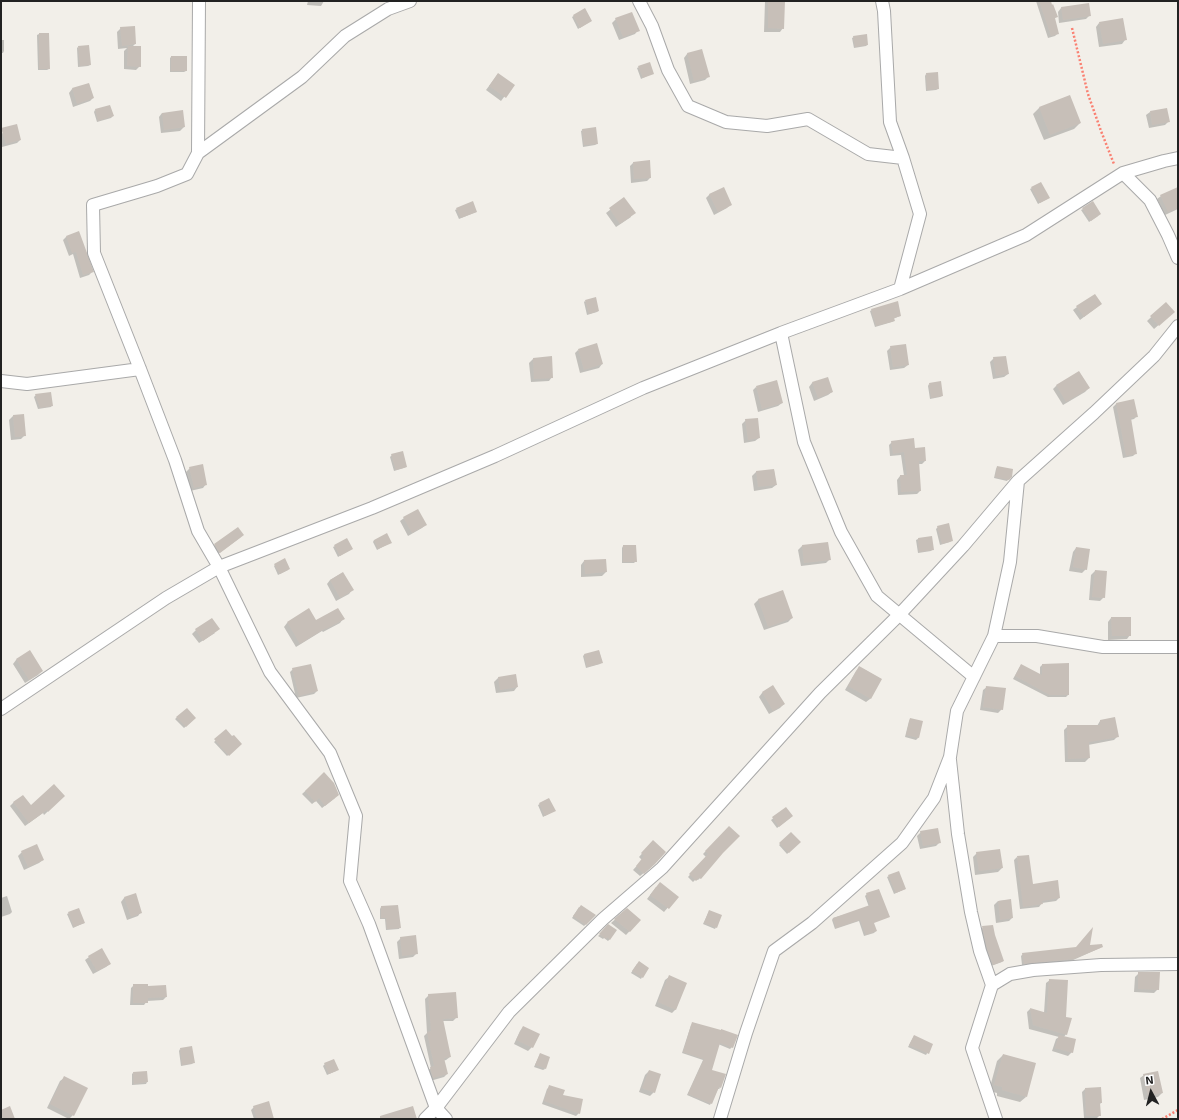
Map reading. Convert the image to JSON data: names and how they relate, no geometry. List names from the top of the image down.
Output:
{
  "north": "top"
}
